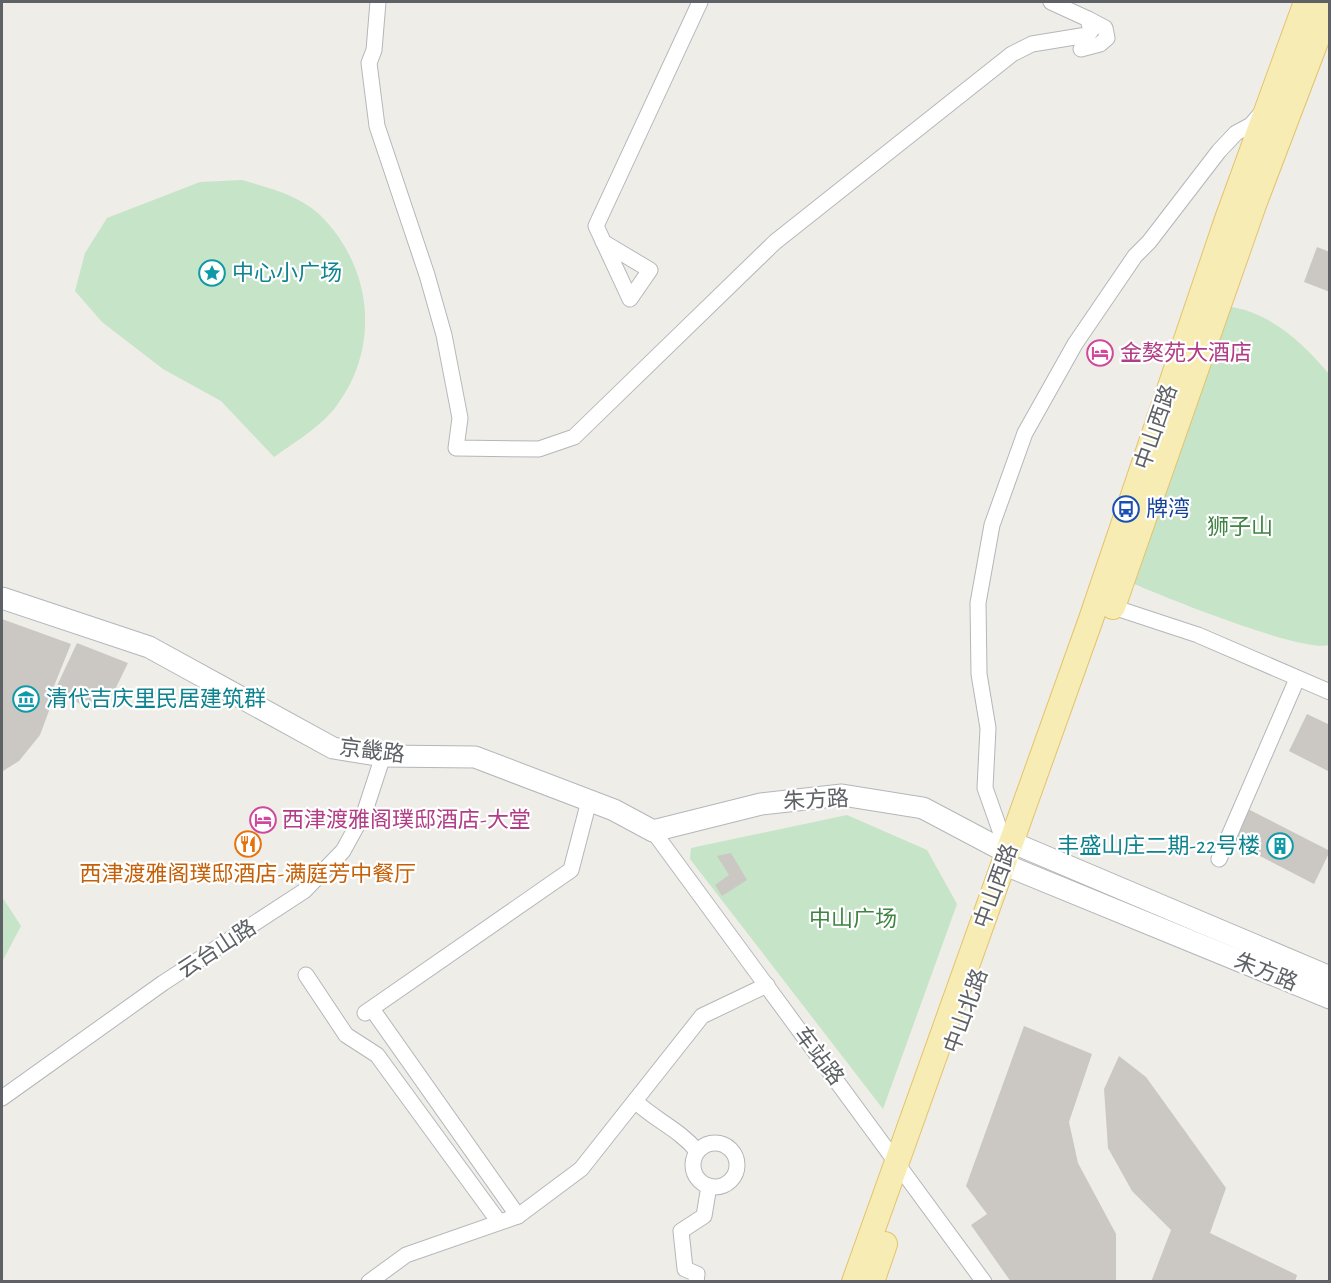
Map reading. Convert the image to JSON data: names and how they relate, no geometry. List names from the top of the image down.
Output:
{
  "streets": {
    "main road": ["中山西路", "中山北路"],
    "street": [
      "京畿路",
      "朱方路",
      "云台山路",
      "车站路"
    ]
  },
  "crossings": [
    ["中山西路", "朱方路"],
    ["中山西路", "中山北路"],
    ["京畿路", "朱方路"],
    ["京畿路", "云台山路"],
    ["京畿路", "车站路"],
    ["朱方路", "中山北路"],
    ["朱方路", "车站路"],
    ["中山北路", "车站路"]
  ],
  "parks": ["狮子山", "中山广场"],
  "places": {
    "place": ["中心小广场"],
    "hotel": ["金獒苑大酒店", "西津渡雅阁璞邸酒店-大堂"],
    "bus stop": ["牌湾"],
    "museum": ["清代吉庆里民居建筑群"],
    "restaurant": ["西津渡雅阁璞邸酒店-满庭芳中餐厅"],
    "building": ["丰盛山庄二期-22号楼"]
  }
}
